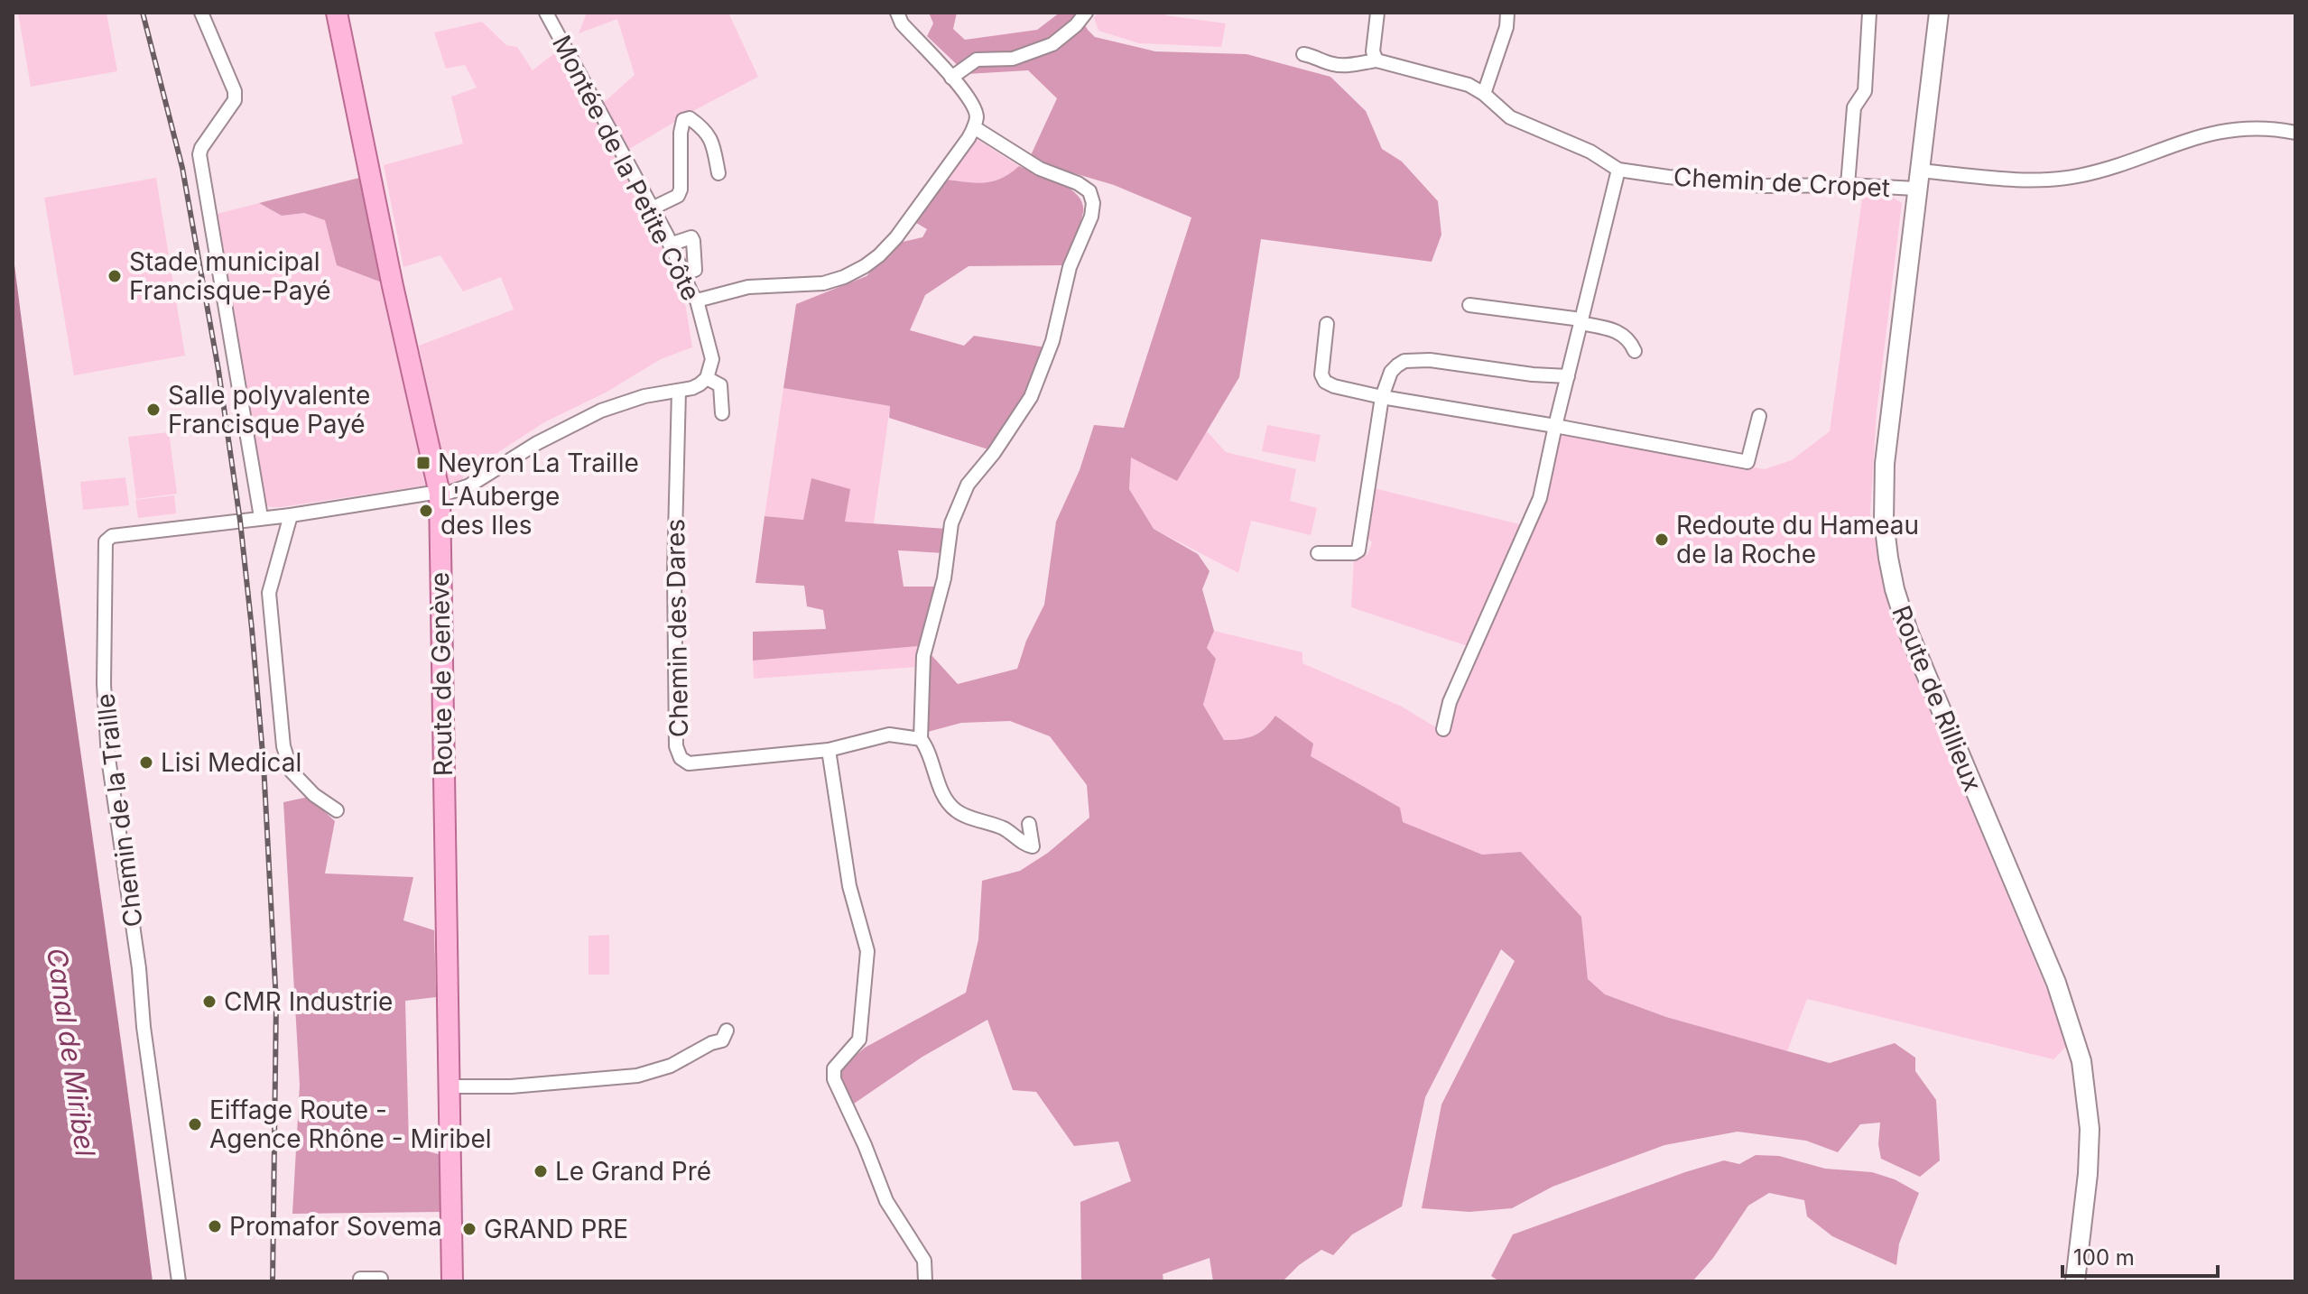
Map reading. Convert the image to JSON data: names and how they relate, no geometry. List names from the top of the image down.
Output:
{
  "streets": {
    "main road": ["Route de Genève"],
    "street": [
      "Montée de la Petite Côte",
      "Chemin de Cropet",
      "Chemin des Dares",
      "Route de Rillieux",
      "Chemin de la Traille"
    ]
  },
  "crossings": [
    ["Chemin de Cropet", "Route de Rillieux"],
    ["Chemin des Dares", "Chemin de la Traille"],
    ["Route de Genève", "Chemin de la Traille"]
  ],
  "water": ["Canal de Miribel"],
  "places": {
    "other": [
      "Stade municipal Francisque-Payé",
      "Salle polyvalente Francisque Payé",
      "L'Auberge des Iles",
      "Redoute du Hameau de la Roche",
      "Lisi Medical",
      "CMR Industrie",
      "Eiffage Route - Agence Rhône - Miribel",
      "Le Grand Pré",
      "Promafor Sovema",
      "GRAND PRE"
    ],
    "transit": ["Neyron La Traille"]
  },
  "scale_bar": "100 m"
}
